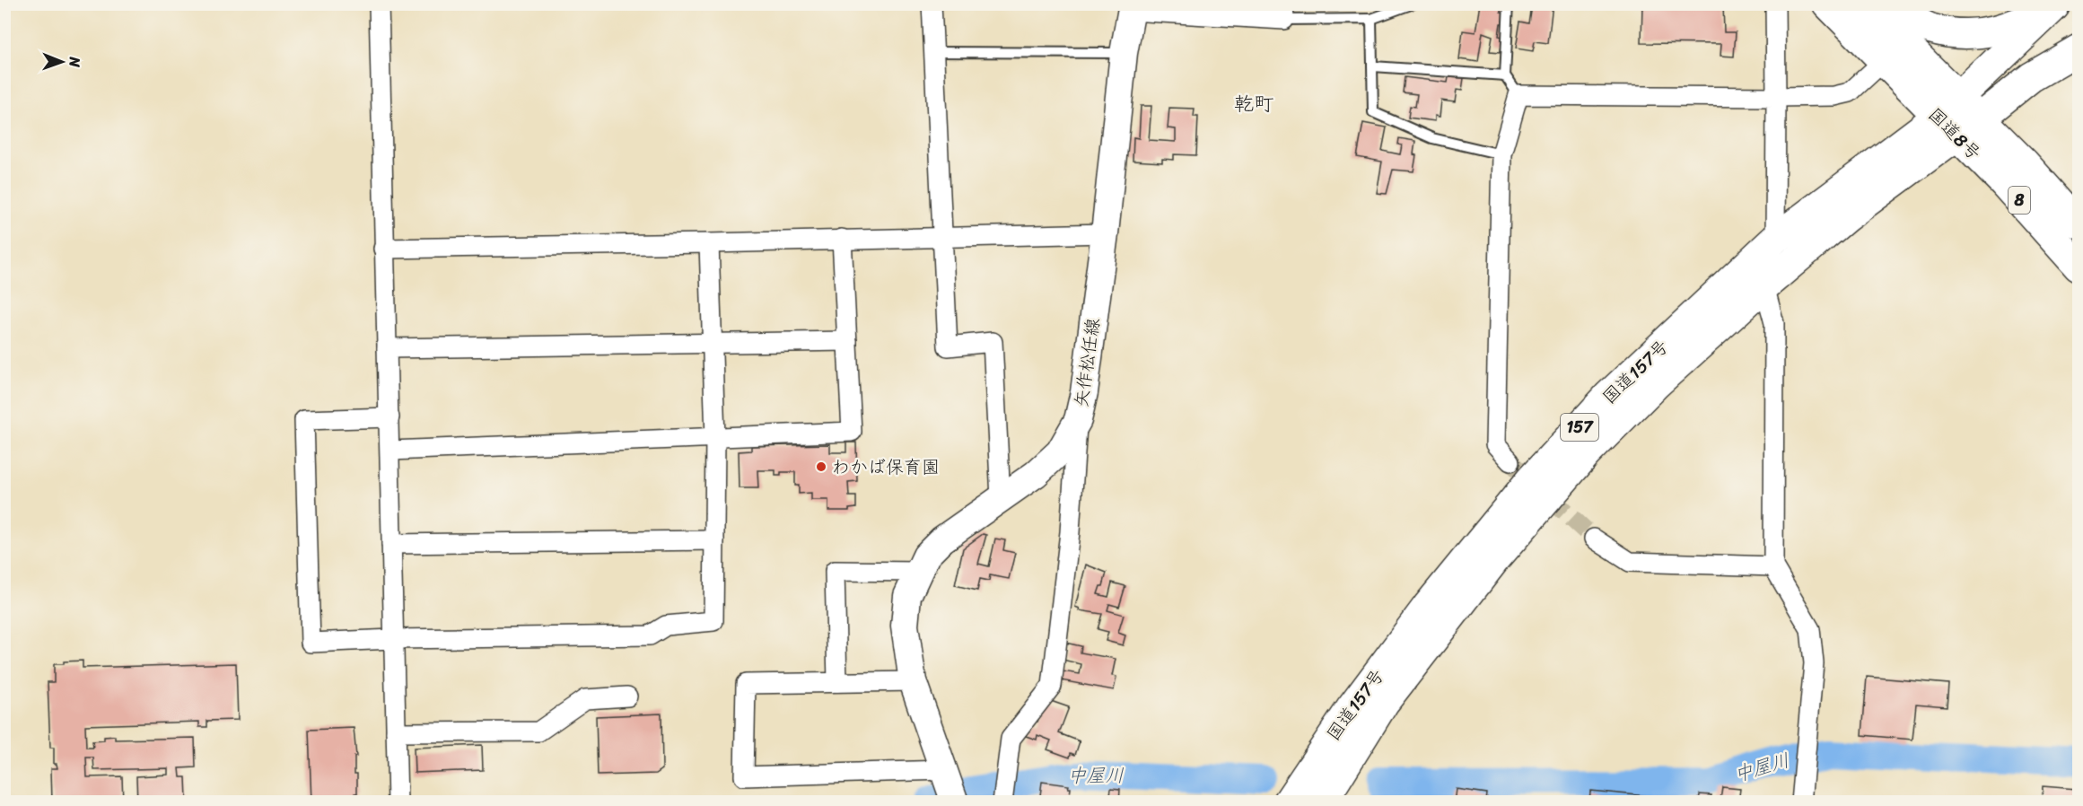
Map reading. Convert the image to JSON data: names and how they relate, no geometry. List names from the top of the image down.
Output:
{
  "streets": {
    "main road": [
      "国道8号",
      "8",
      "矢作松任線",
      "国道157号",
      "157"
    ]
  },
  "crossings": [
    ["国道8号", "国道157号"]
  ],
  "districts": ["乾町"],
  "water": ["中屋川"],
  "places": ["わかば保育園"],
  "north": "right"
}
